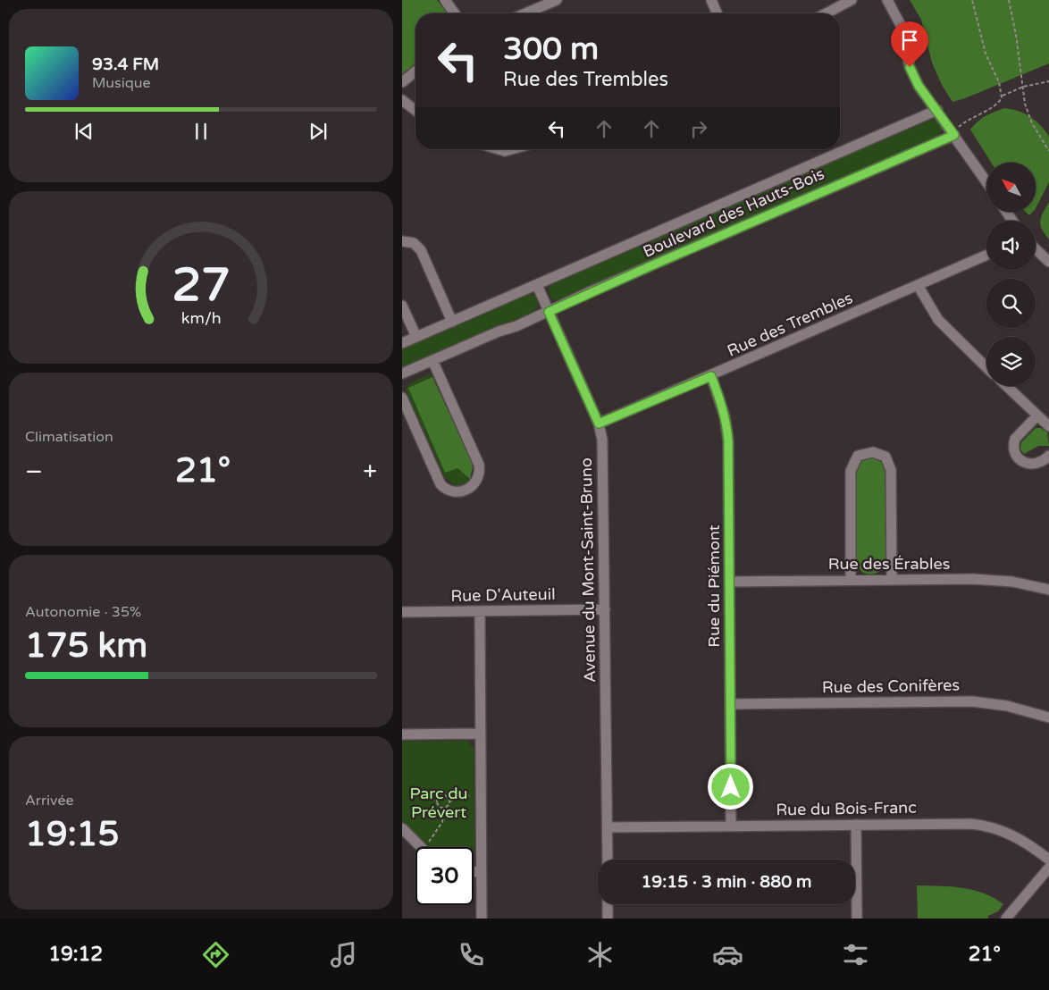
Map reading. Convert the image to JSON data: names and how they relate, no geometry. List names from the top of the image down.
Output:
{
  "streets": {
    "street": [
      "Boulevard des Hauts-Bois",
      "Rue des Trembles",
      "Rue des Érables",
      "Avenue du Mont-Saint-Bruno",
      "Rue du Piémont",
      "Rue D'Auteuil",
      "Rue des Conifères",
      "Rue du Bois-Franc"
    ]
  },
  "crossings": [
    ["Boulevard des Hauts-Bois", "Avenue du Mont-Saint-Bruno"],
    ["Rue des Trembles", "Avenue du Mont-Saint-Bruno"],
    ["Rue des Trembles", "Rue du Piémont"],
    ["Rue des Érables", "Rue du Piémont"],
    ["Avenue du Mont-Saint-Bruno", "Rue D'Auteuil"],
    ["Avenue du Mont-Saint-Bruno", "Rue du Bois-Franc"],
    ["Rue du Piémont", "Rue des Conifères"],
    ["Rue du Piémont", "Rue du Bois-Franc"]
  ],
  "parks": ["Parc du Prévert"],
  "north": "top left",
  "page": {
    "turn": ["300 m", "Rue des Trembles"],
    "song": ["93.4 FM", "Musique"],
    "tile": [
      "Climatisation",
      ["Autonomie · 35%", "175 km"],
      ["Arrivée", "19:15"]
    ],
    "heat": ["−", "21°", "+"],
    "limit": "30",
    "trip": "19:15 · 3 min · 880 m",
    "tabs": ["19:12", "21°"],
    "gauge": ["27", "km/h"]
  }
}
